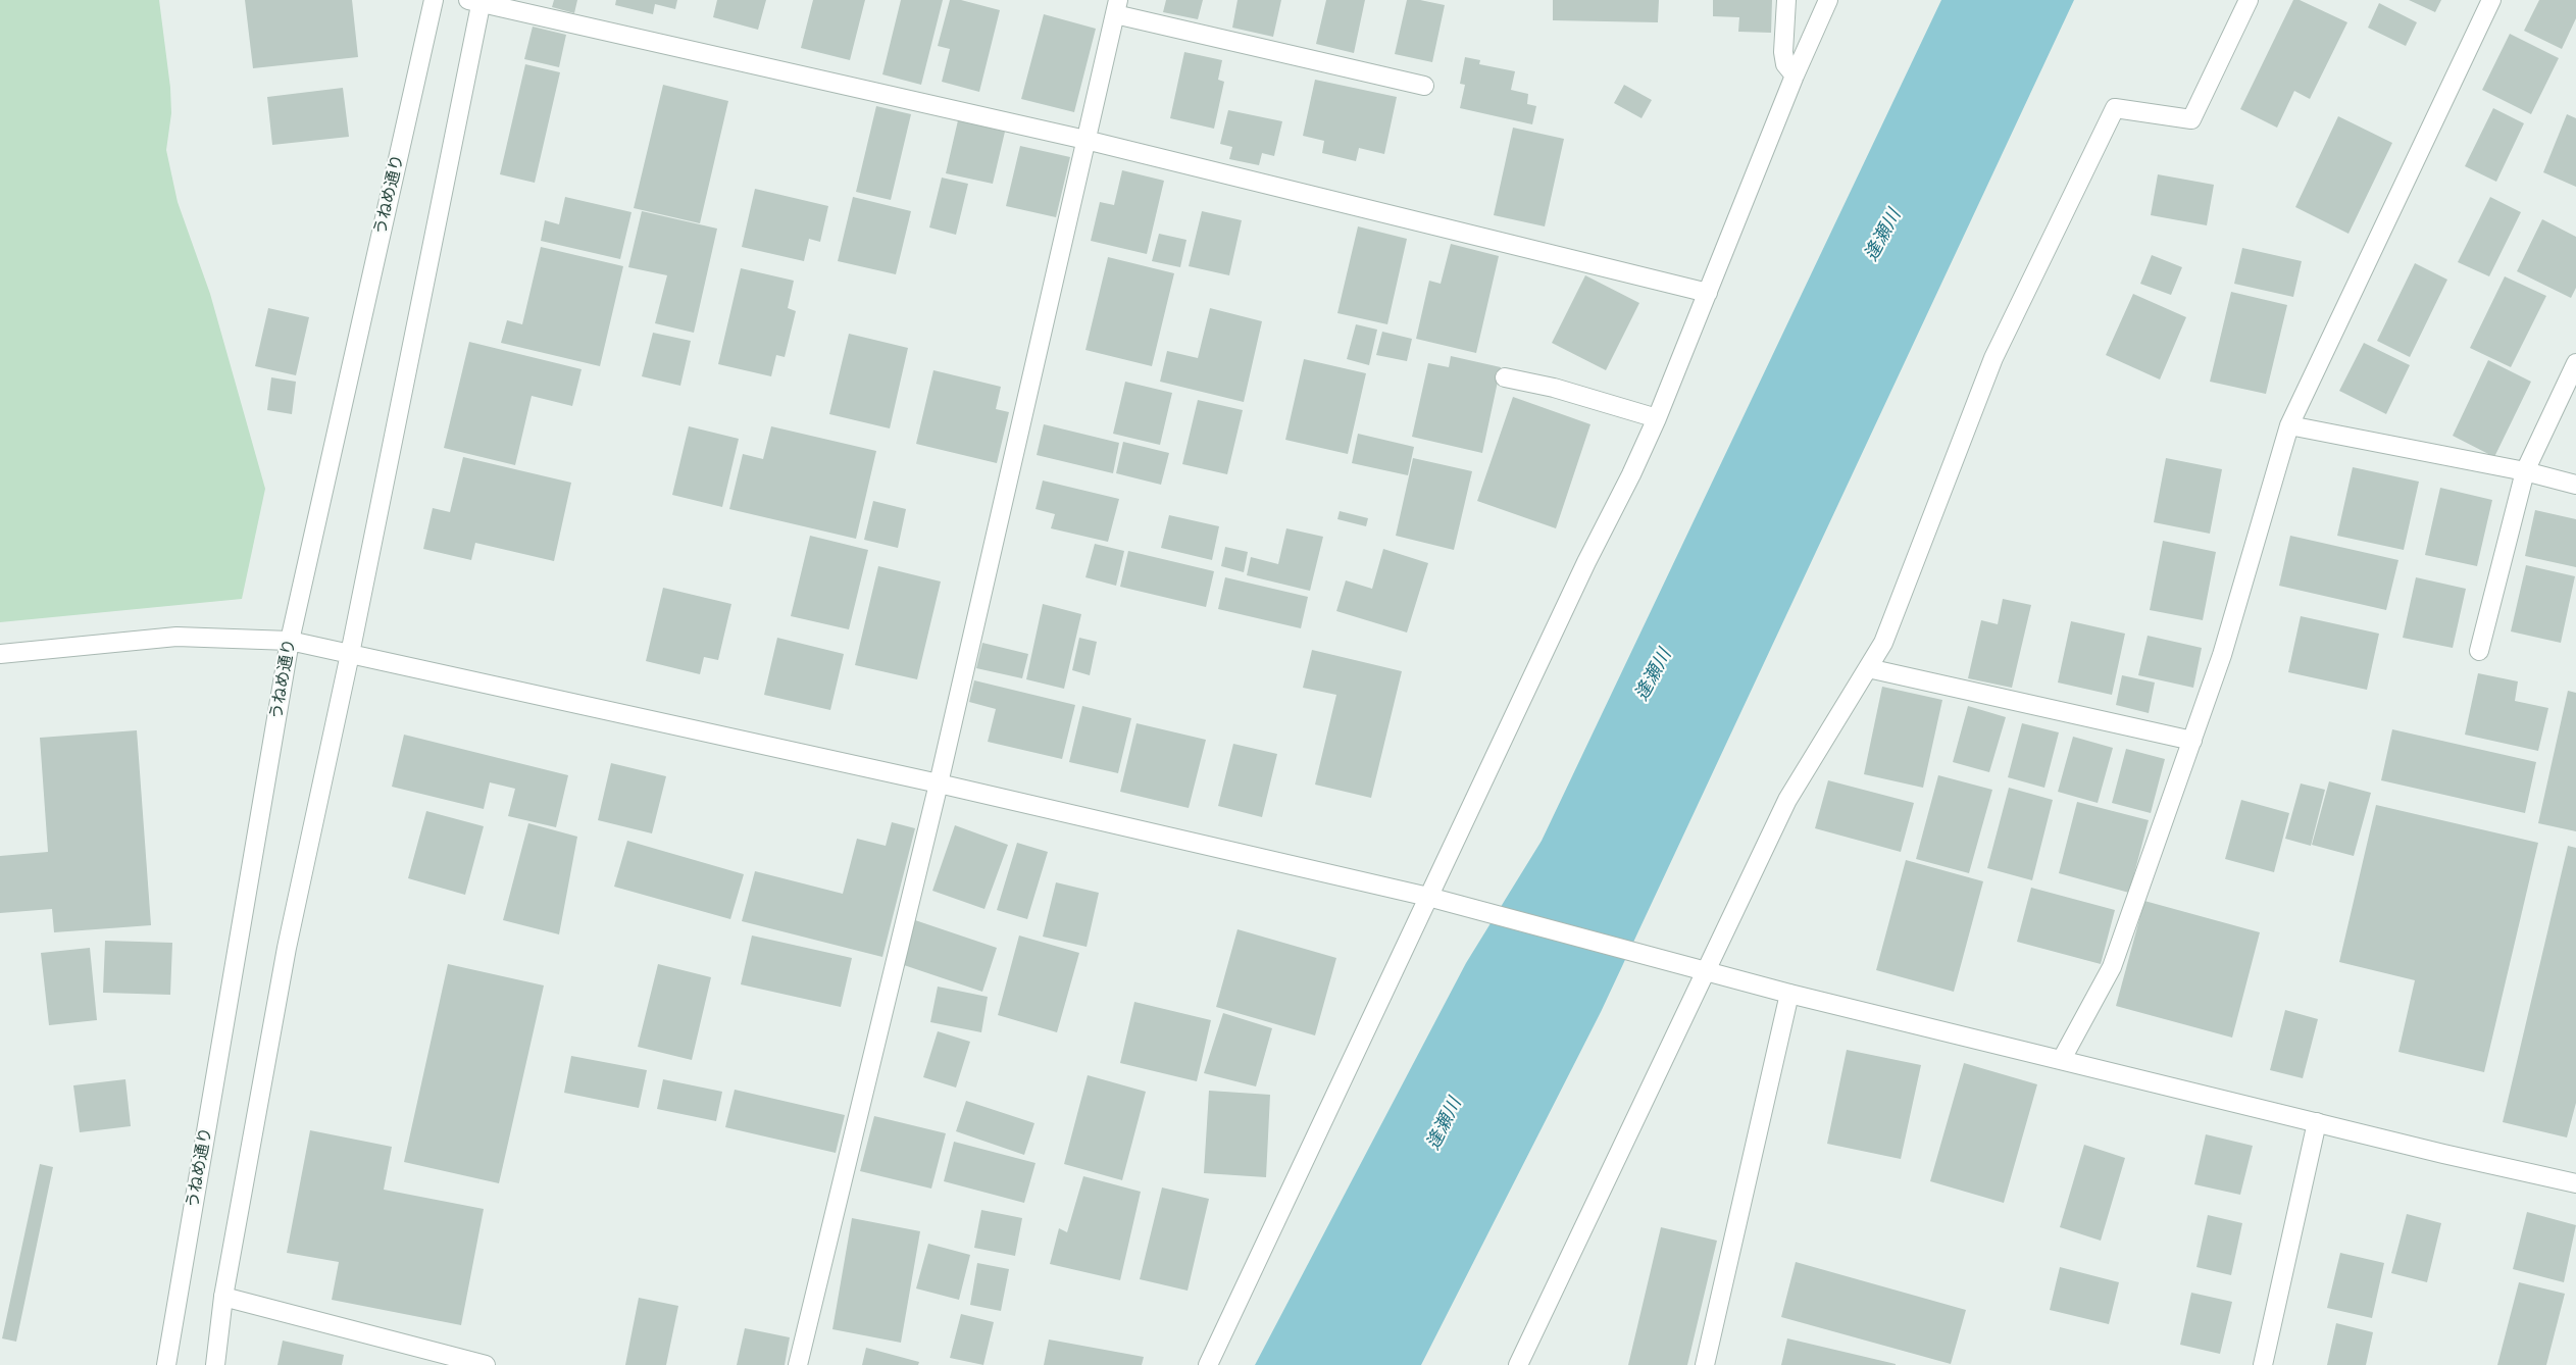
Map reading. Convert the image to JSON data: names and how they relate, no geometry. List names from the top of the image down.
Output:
{
  "streets": {
    "street": ["うねめ通り"]
  },
  "water": ["逢瀬川"]
}
